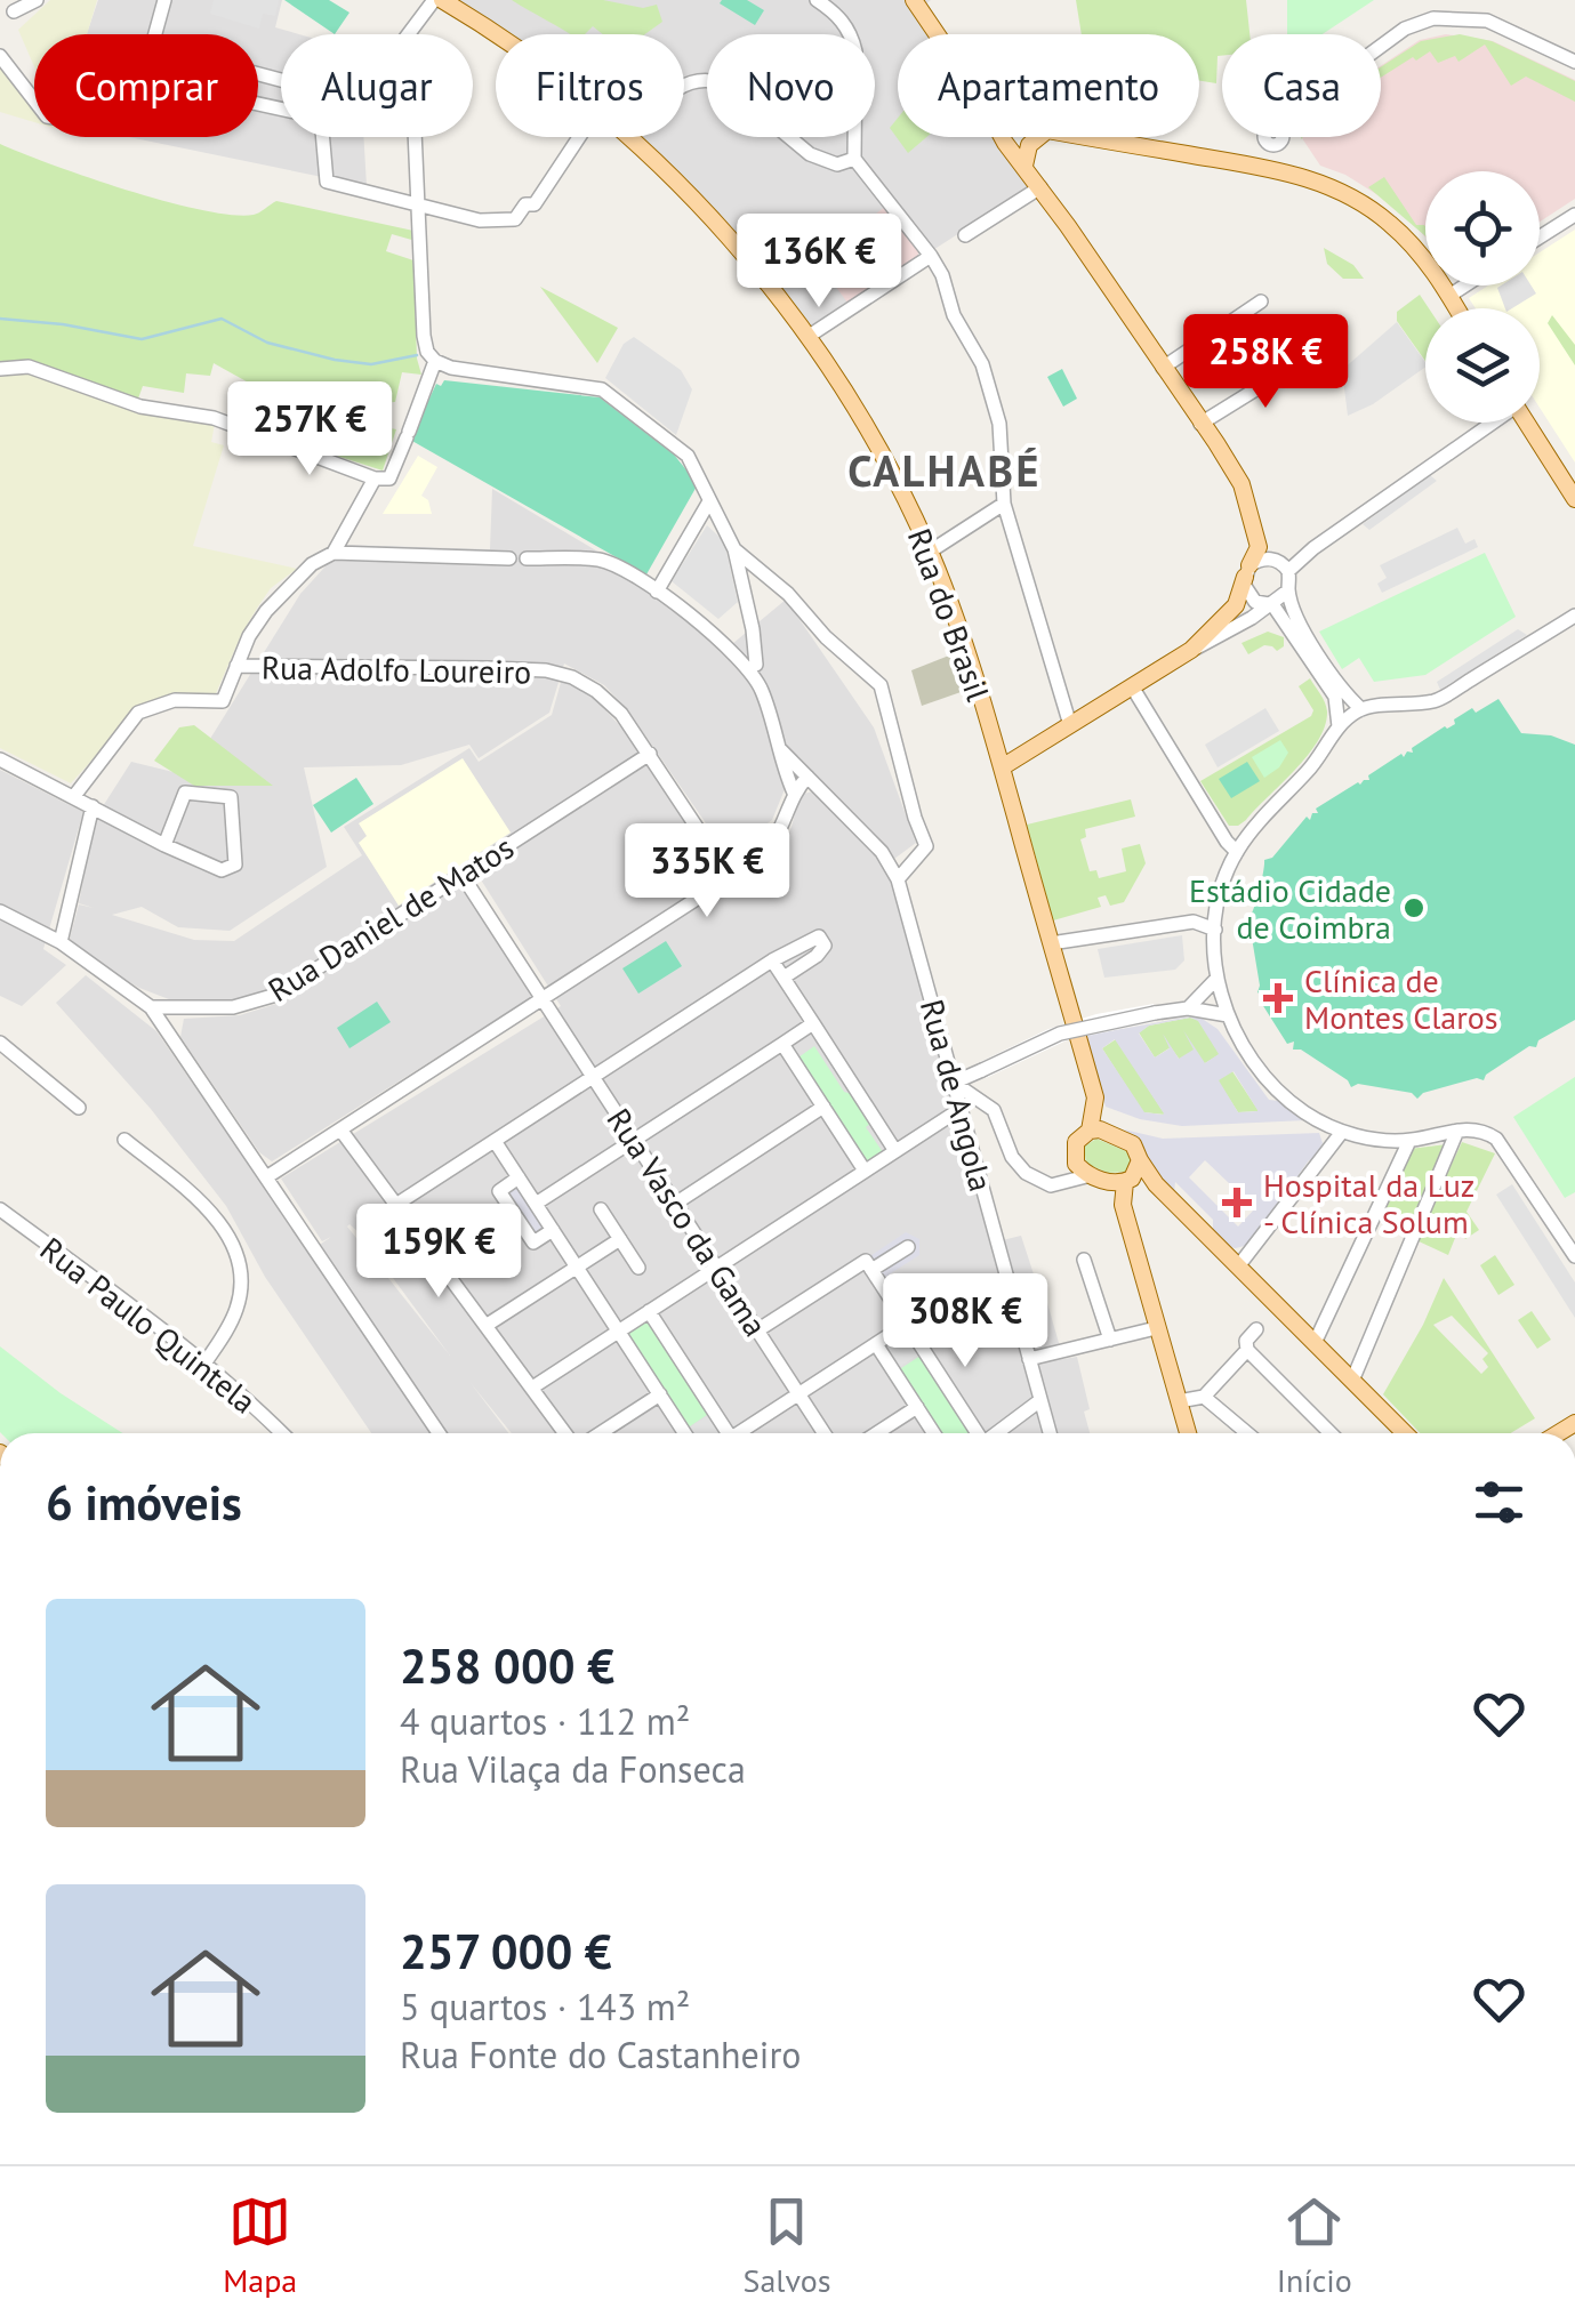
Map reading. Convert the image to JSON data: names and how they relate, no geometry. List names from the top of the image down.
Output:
{
  "streets": {
    "main road": ["Rua do Brasil"],
    "street": [
      "Rua Adolfo Loureiro",
      "Rua Daniel de Matos",
      "Rua de Angola",
      "Rua Vasco da Gama",
      "Rua Paulo Quintela"
    ]
  },
  "crossings": [
    ["Rua Adolfo Loureiro", "Rua Daniel de Matos"],
    ["Rua Daniel de Matos", "Rua Vasco da Gama"]
  ],
  "districts": ["CALHABÉ"],
  "places": {
    "other": ["Estádio Cidade de Coimbra"],
    "health": ["Clínica de Montes Claros", "Hospital da Luz - Clínica Solum"]
  },
  "page": {
    "chip": [
      "Comprar",
      "Alugar",
      "Filtros",
      "Novo",
      "Apartamento",
      "Casa"
    ],
    "price": [
      "136K €",
      "258K €",
      "257K €",
      "335K €",
      "159K €",
      "308K €"
    ],
    "heading": "6 imóveis",
    "list": [
      {
        "name": "258 000 €",
        "note": "4 quartos · 112 m² · Rua Vilaça da Fonseca"
      },
      {
        "name": "257 000 €",
        "note": "5 quartos · 143 m² · Rua Fonte do Castanheiro"
      }
    ],
    "tabs": ["Mapa", "Salvos", "Início"]
  }
}
